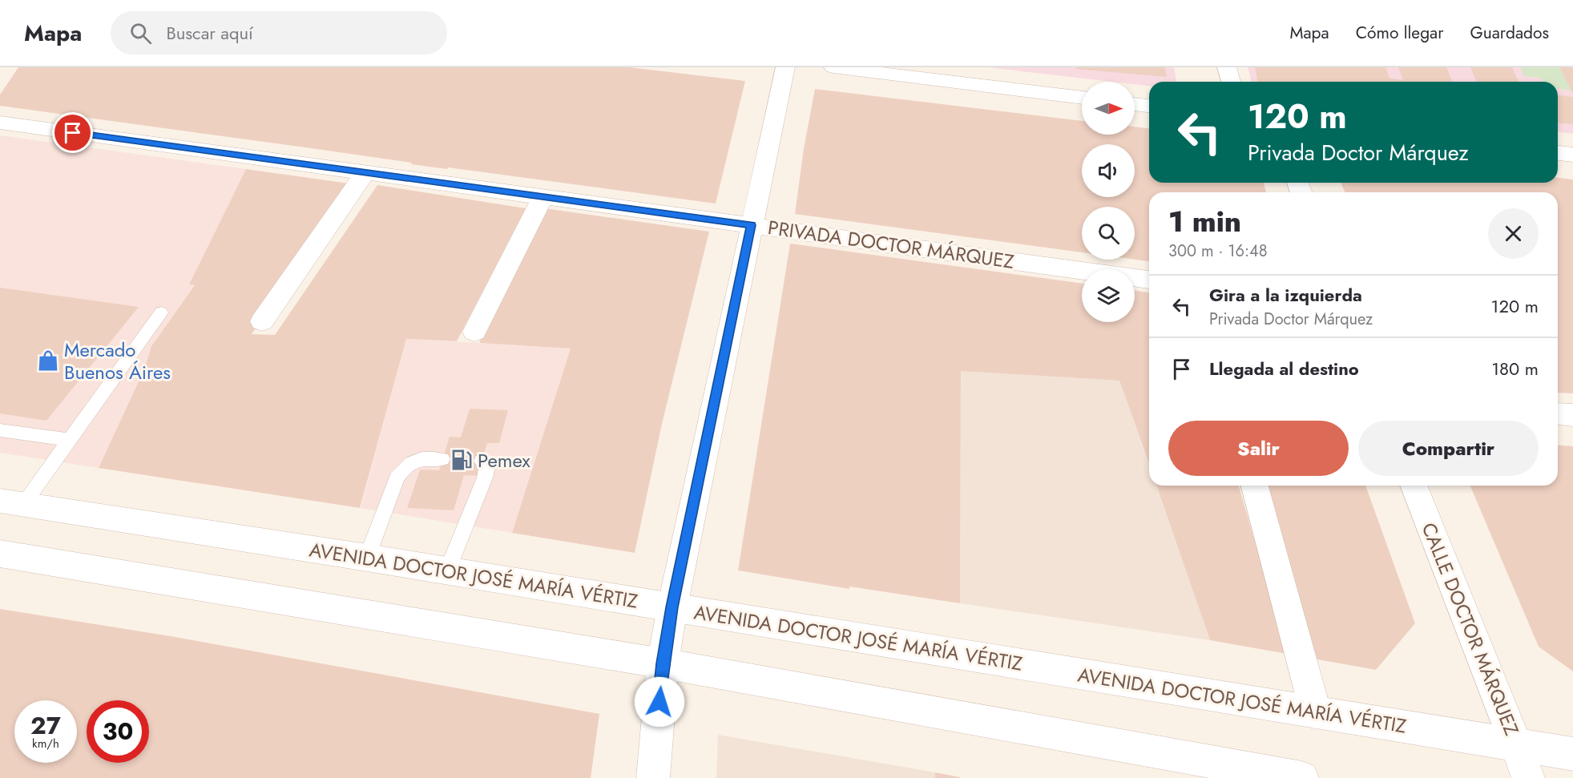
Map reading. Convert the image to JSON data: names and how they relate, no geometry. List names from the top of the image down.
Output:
{
  "streets": {
    "street": ["PRIVADA DOCTOR MÁRQUEZ", "AVENIDA DOCTOR JOSÉ MARÍA VÉRTIZ", "CALLE DOCTOR MÁRQUEZ"]
  },
  "crossings": [
    ["AVENIDA DOCTOR JOSÉ MARÍA VÉRTIZ", "CALLE DOCTOR MÁRQUEZ"]
  ],
  "places": {
    "shop": ["Mercado Buenos Áires"],
    "fuel station": ["Pemex"]
  },
  "north": "right",
  "page": {
    "header": "Mapa",
    "search": "Buscar aquí",
    "nav": ["Mapa", "Cómo llegar", "Guardados"],
    "turn": ["120 m", "Privada Doctor Márquez"],
    "heading": ["1 min", "300 m · 16:48"],
    "list": [
      {
        "name": "Gira a la izquierda",
        "note": "Privada Doctor Márquez",
        "value": "120 m"
      },
      {
        "name": "Llegada al destino",
        "value": "180 m"
      }
    ],
    "buttons": ["Salir", "Compartir"],
    "speed": "27 km/h",
    "limit": "30"
  }
}
